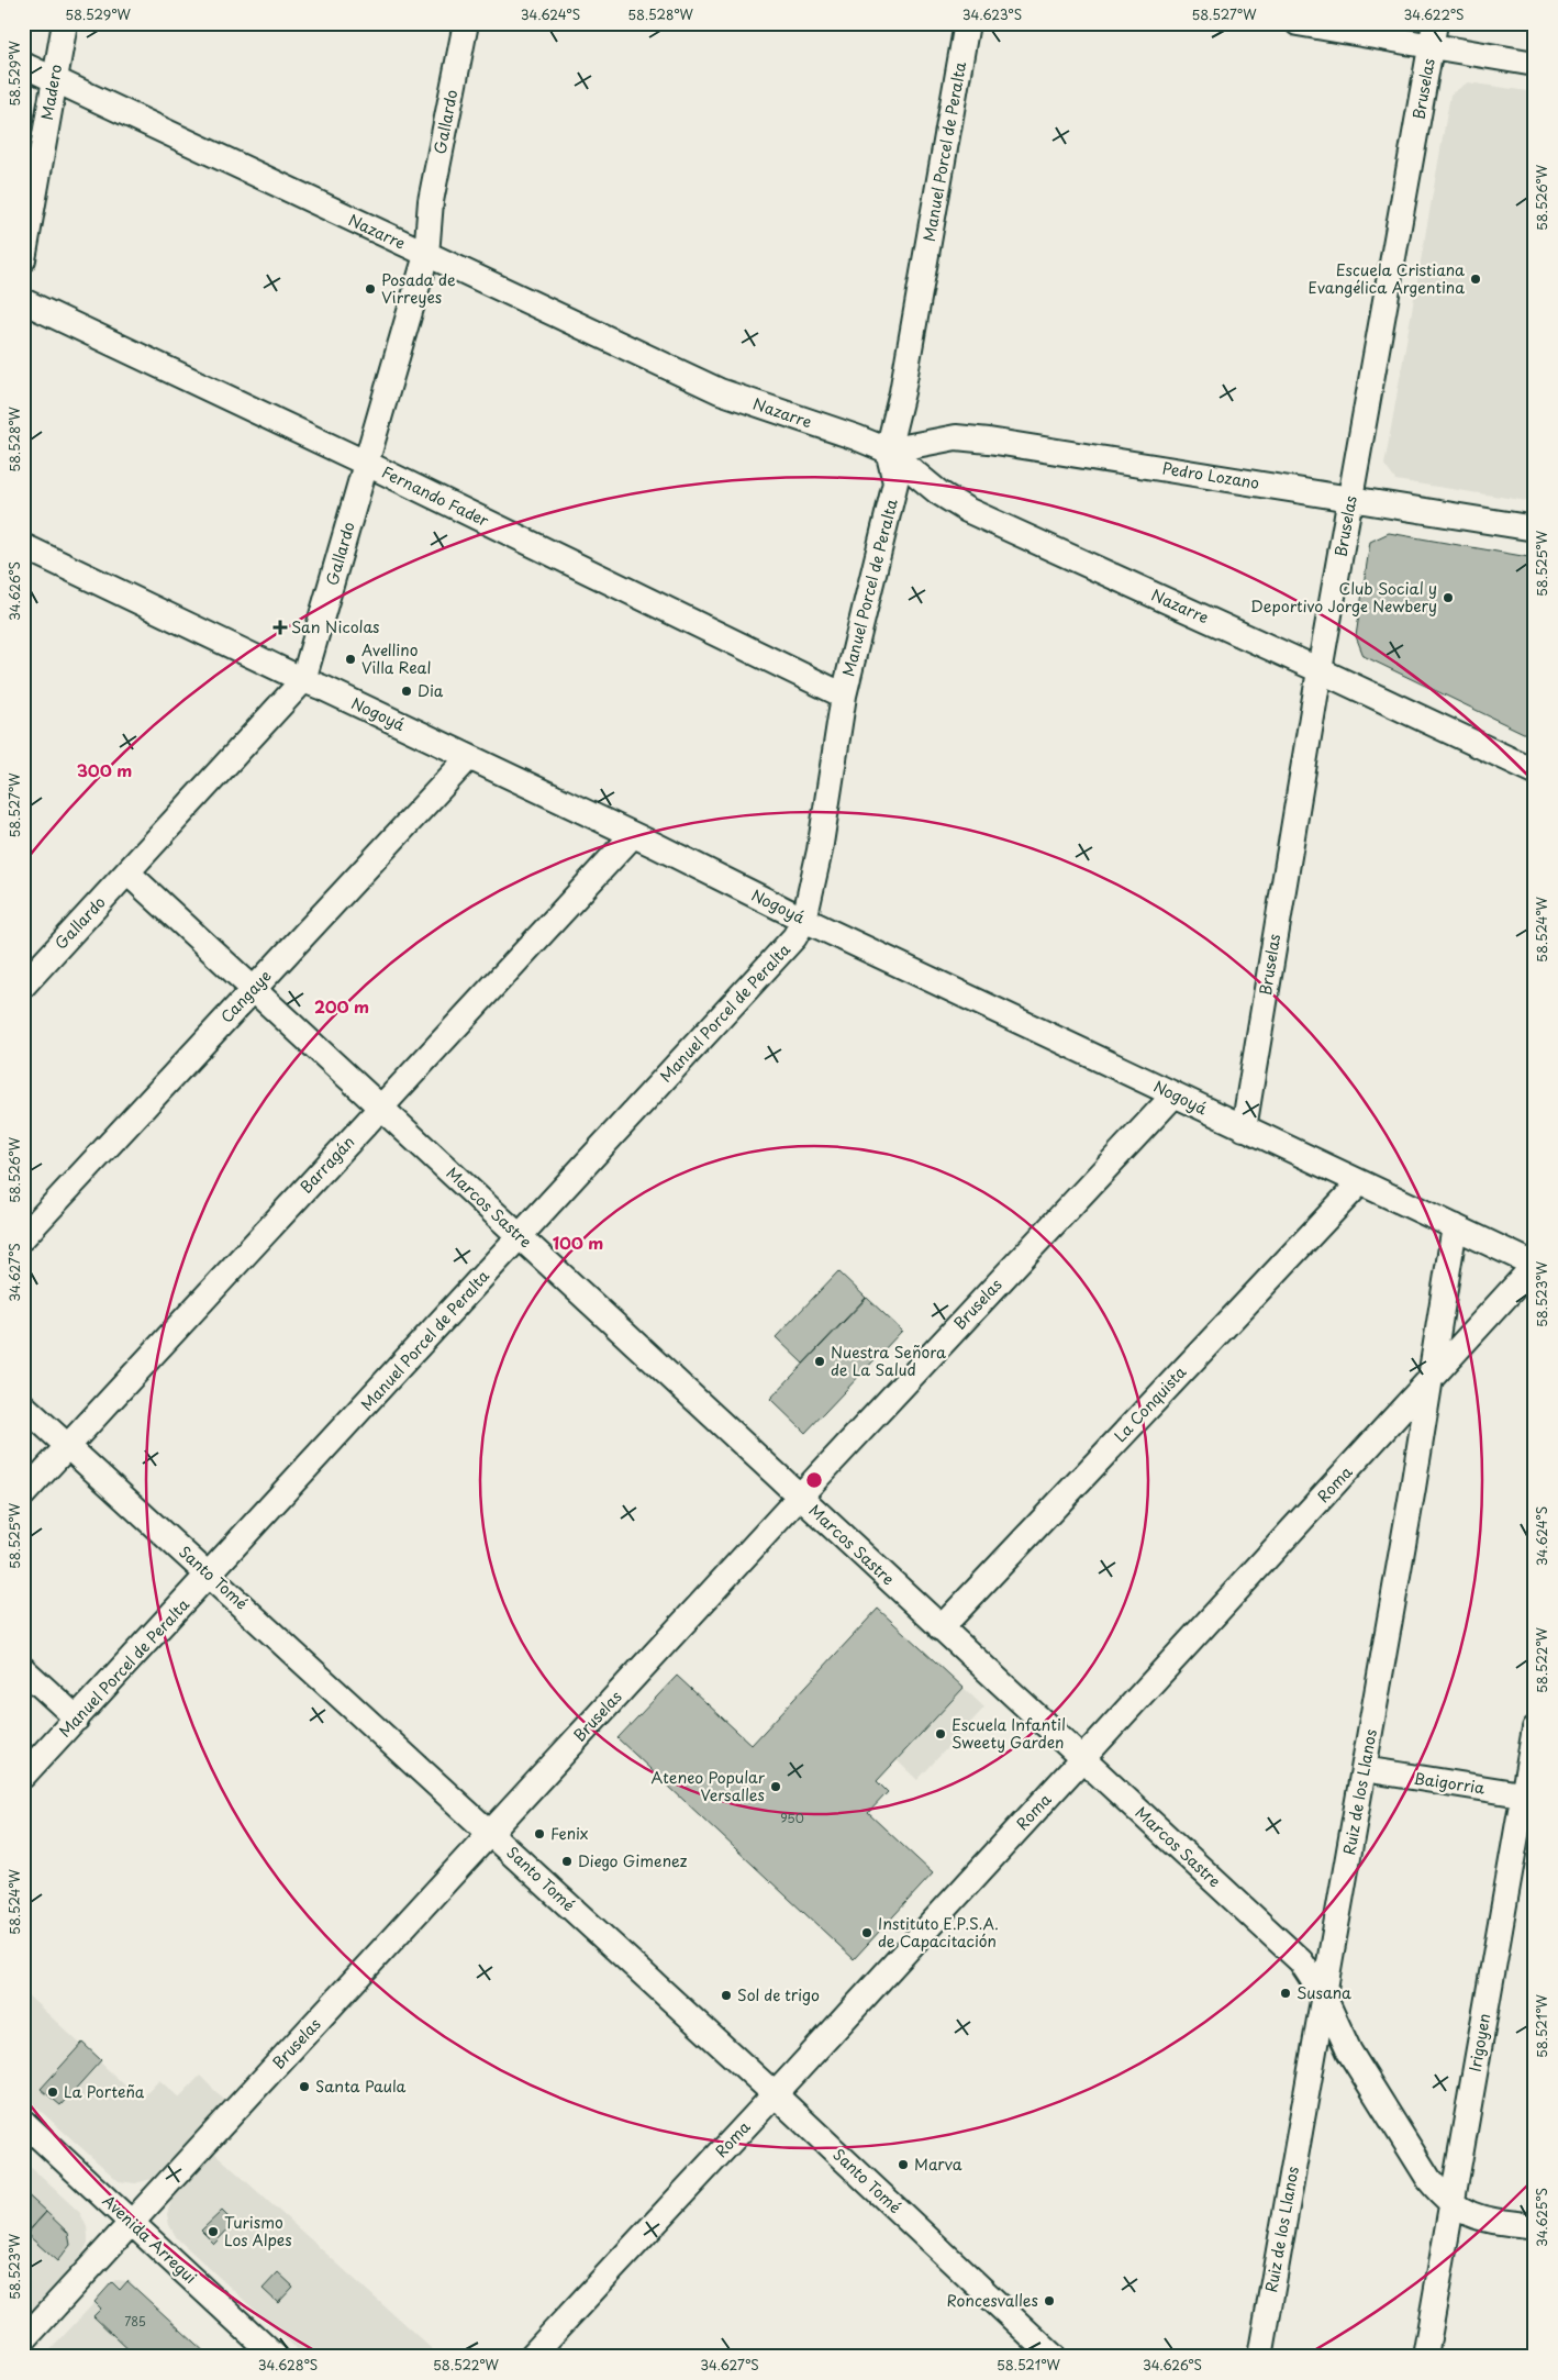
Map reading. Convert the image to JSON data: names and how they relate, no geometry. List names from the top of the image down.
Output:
{
  "streets": {
    "street": [
      "Bruselas",
      "Madero",
      "Gallardo",
      "Manuel Porcel de Peralta",
      "Nazarre",
      "Pedro Lozano",
      "Fernando Fader",
      "Nogoyá",
      "Cangaye",
      "Barragán",
      "Marcos Sastre",
      "La Conquista",
      "Roma",
      "Santo Tomé",
      "Baigorria",
      "Ruiz de los Llanos",
      "Irigoyen",
      "Avenida Arregui"
    ]
  },
  "crossings": [
    ["Bruselas", "Nazarre"],
    ["Bruselas", "Pedro Lozano"],
    ["Bruselas", "Nogoyá"],
    ["Bruselas", "Marcos Sastre"],
    ["Bruselas", "Santo Tomé"],
    ["Bruselas", "Avenida Arregui"],
    ["Madero", "Nazarre"],
    ["Gallardo", "Nazarre"],
    ["Gallardo", "Fernando Fader"],
    ["Gallardo", "Nogoyá"],
    ["Gallardo", "Marcos Sastre"],
    ["Manuel Porcel de Peralta", "Nazarre"],
    ["Manuel Porcel de Peralta", "Pedro Lozano"],
    ["Manuel Porcel de Peralta", "Fernando Fader"],
    ["Manuel Porcel de Peralta", "Nogoyá"],
    ["Manuel Porcel de Peralta", "Marcos Sastre"],
    ["Manuel Porcel de Peralta", "Santo Tomé"],
    ["Nazarre", "Pedro Lozano"],
    ["Nogoyá", "Cangaye"],
    ["Nogoyá", "Barragán"],
    ["Nogoyá", "La Conquista"],
    ["Nogoyá", "Roma"],
    ["Nogoyá", "Ruiz de los Llanos"],
    ["Cangaye", "Marcos Sastre"],
    ["Barragán", "Marcos Sastre"],
    ["Barragán", "Santo Tomé"],
    ["Marcos Sastre", "La Conquista"],
    ["Marcos Sastre", "Roma"],
    ["Marcos Sastre", "Ruiz de los Llanos"],
    ["Marcos Sastre", "Irigoyen"],
    ["Roma", "Santo Tomé"],
    ["Roma", "Ruiz de los Llanos"],
    ["Baigorria", "Ruiz de los Llanos"],
    ["Baigorria", "Irigoyen"]
  ],
  "places": {
    "other": [
      "Escuela Cristiana Evangélica Argentina",
      "Posada de Virreyes",
      "Club Social y Deportivo Jorge Newbery",
      "Avellino Villa Real",
      "Dia",
      "Nuestra Señora de La Salud",
      "Escuela Infantil Sweety Garden",
      "Ateneo Popular Versalles",
      "Fenix",
      "Diego Gimenez",
      "Instituto E.P.S.A. de Capacitación",
      "Susana",
      "Sol de trigo",
      "Santa Paula",
      "La Porteña",
      "Marva",
      "Turismo Los Alpes",
      "Roncesvalles"
    ],
    "health": ["San Nicolas"]
  },
  "house_numbers": ["950", "785"],
  "coordinates": [
    "58.529°W",
    "34.624°S",
    "58.528°W",
    "34.623°S",
    "58.527°W",
    "34.622°S",
    "58.526°W",
    "58.525°W",
    "34.626°S",
    "58.524°W",
    "34.627°S",
    "58.523°W",
    "58.522°W",
    "58.521°W",
    "34.625°S",
    "34.628°S"
  ],
  "rings": ["300 m", "200 m", "100 m"]
}
